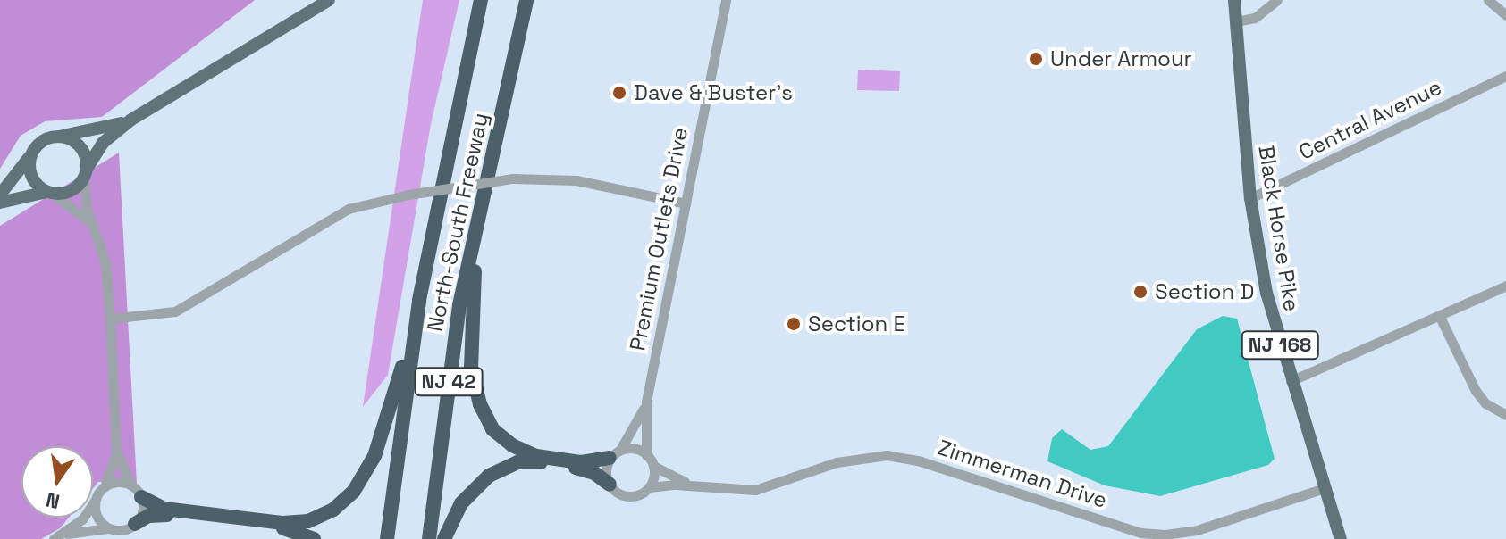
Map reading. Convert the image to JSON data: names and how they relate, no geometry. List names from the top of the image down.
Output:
{
  "streets": {
    "highway": ["North-South Freeway", "NJ 42"],
    "main road": ["Black Horse Pike", "NJ 168"],
    "street": ["Central Avenue", "Premium Outlets Drive", "Zimmerman Drive"]
  },
  "crossings": [
    ["Central Avenue", "Black Horse Pike"],
    ["Black Horse Pike", "Zimmerman Drive"],
    ["Premium Outlets Drive", "Zimmerman Drive"]
  ],
  "places": [
    "Under Armour",
    "Dave & Buster's",
    "Section D",
    "Section E"
  ],
  "north": "bottom"
}
